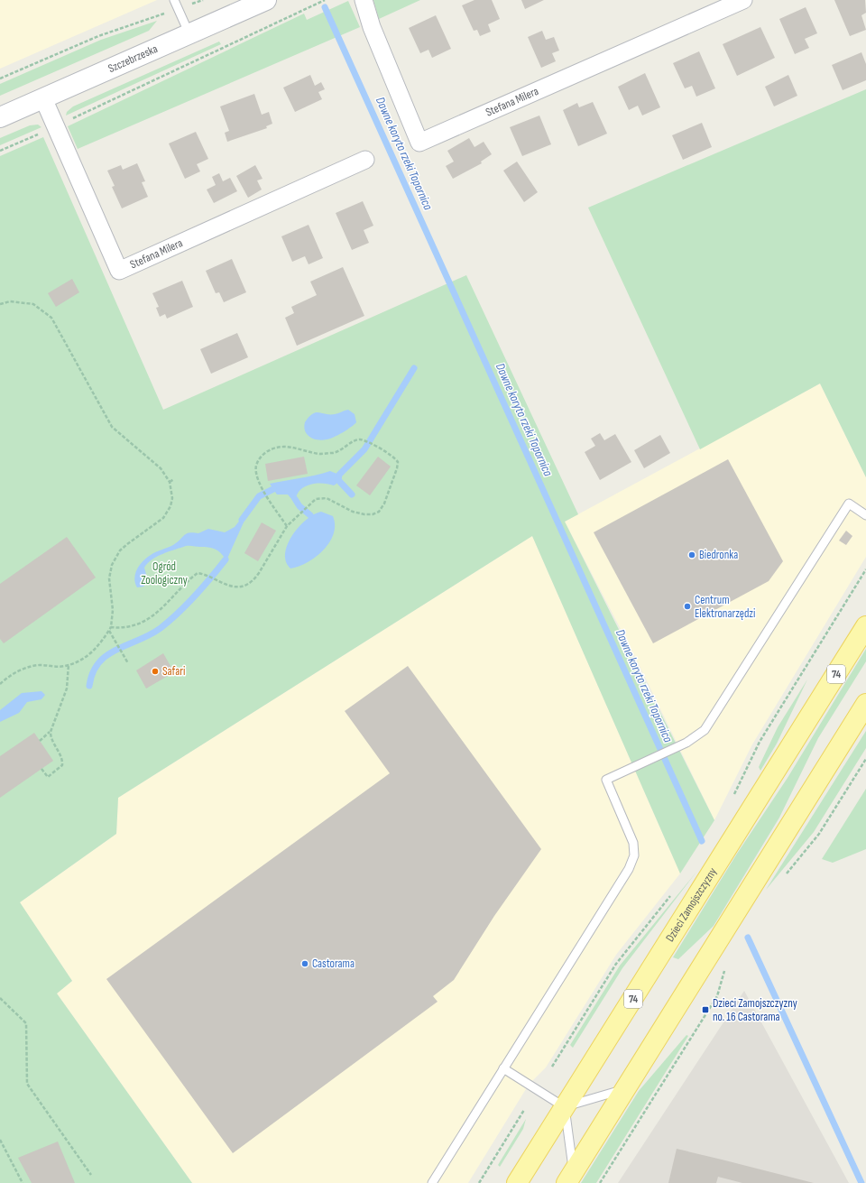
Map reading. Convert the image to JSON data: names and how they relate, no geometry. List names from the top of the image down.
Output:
{
  "streets": {
    "main road": ["74", "Dzieci Zamojszczyzny"],
    "street": ["Szczebrzeska", "Stefana Milera"]
  },
  "crossings": [
    ["Szczebrzeska", "Stefana Milera"]
  ],
  "water": ["Dawne koryto rzeki Topornica"],
  "parks": ["Ogród Zoologiczny"],
  "places": {
    "other": [
      "Biedronka",
      "Centrum Elektronarzędzi",
      "Safari",
      "Castorama"
    ],
    "transit": ["Dzieci Zamojszczyzny no. 16 Castorama"]
  }
}
